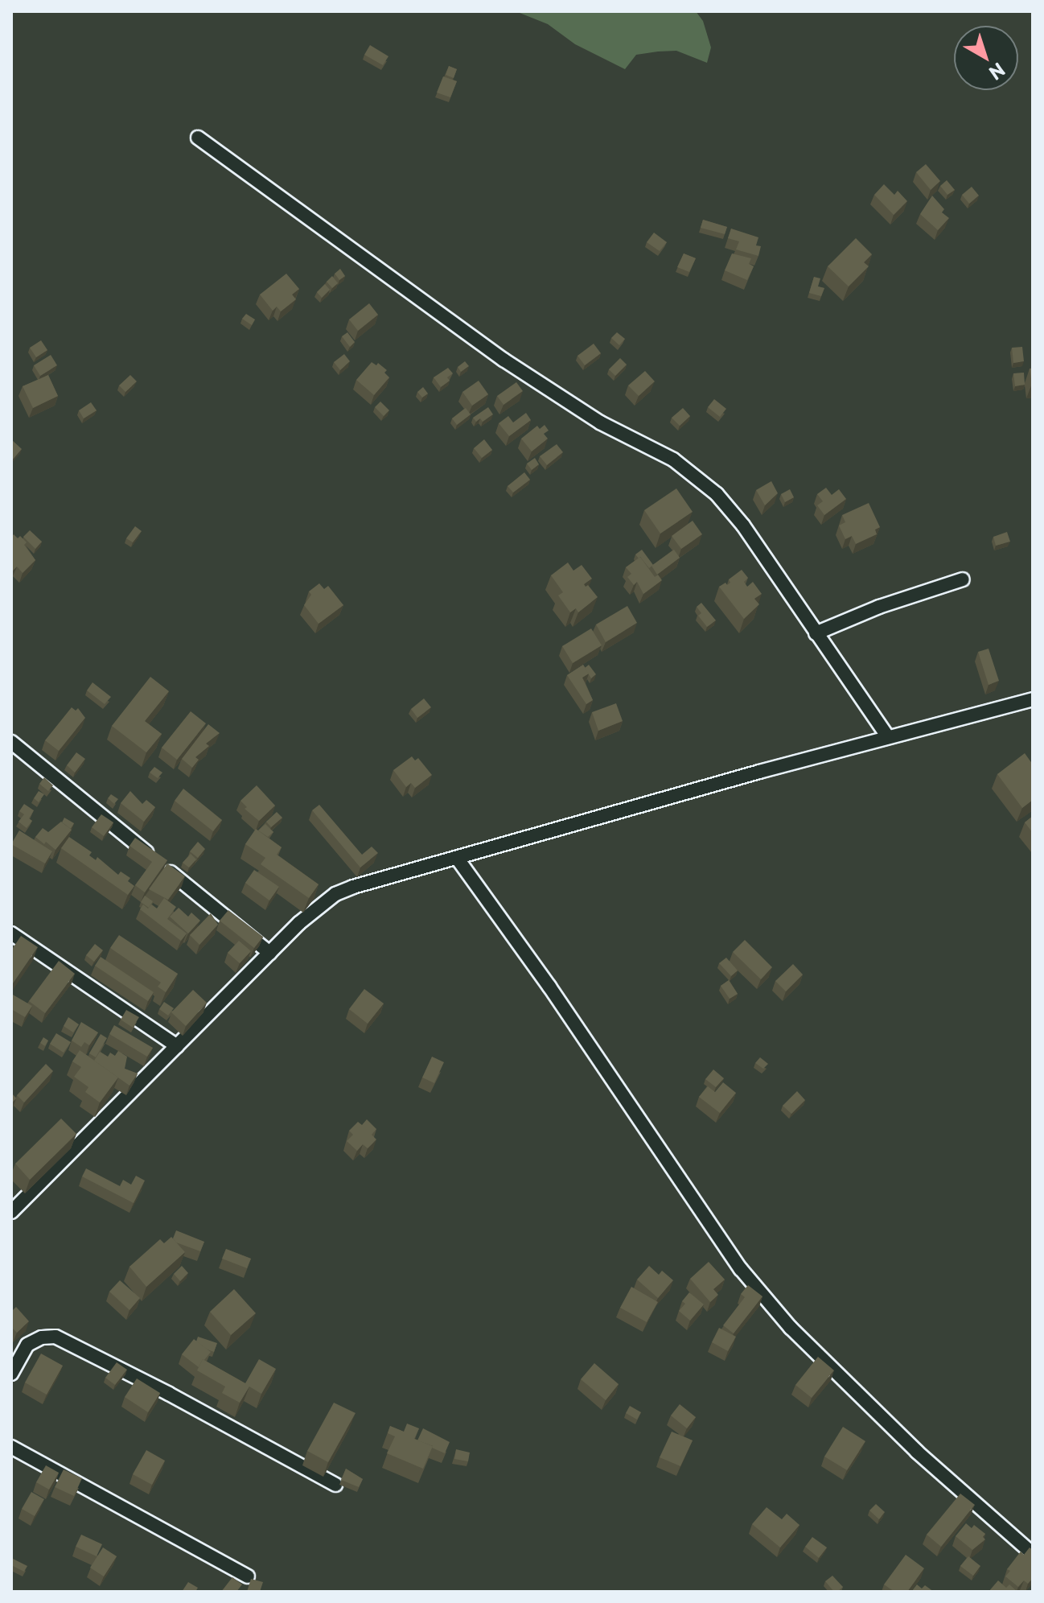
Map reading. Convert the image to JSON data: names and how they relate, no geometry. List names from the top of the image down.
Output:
{
  "north": "bottom right"
}
